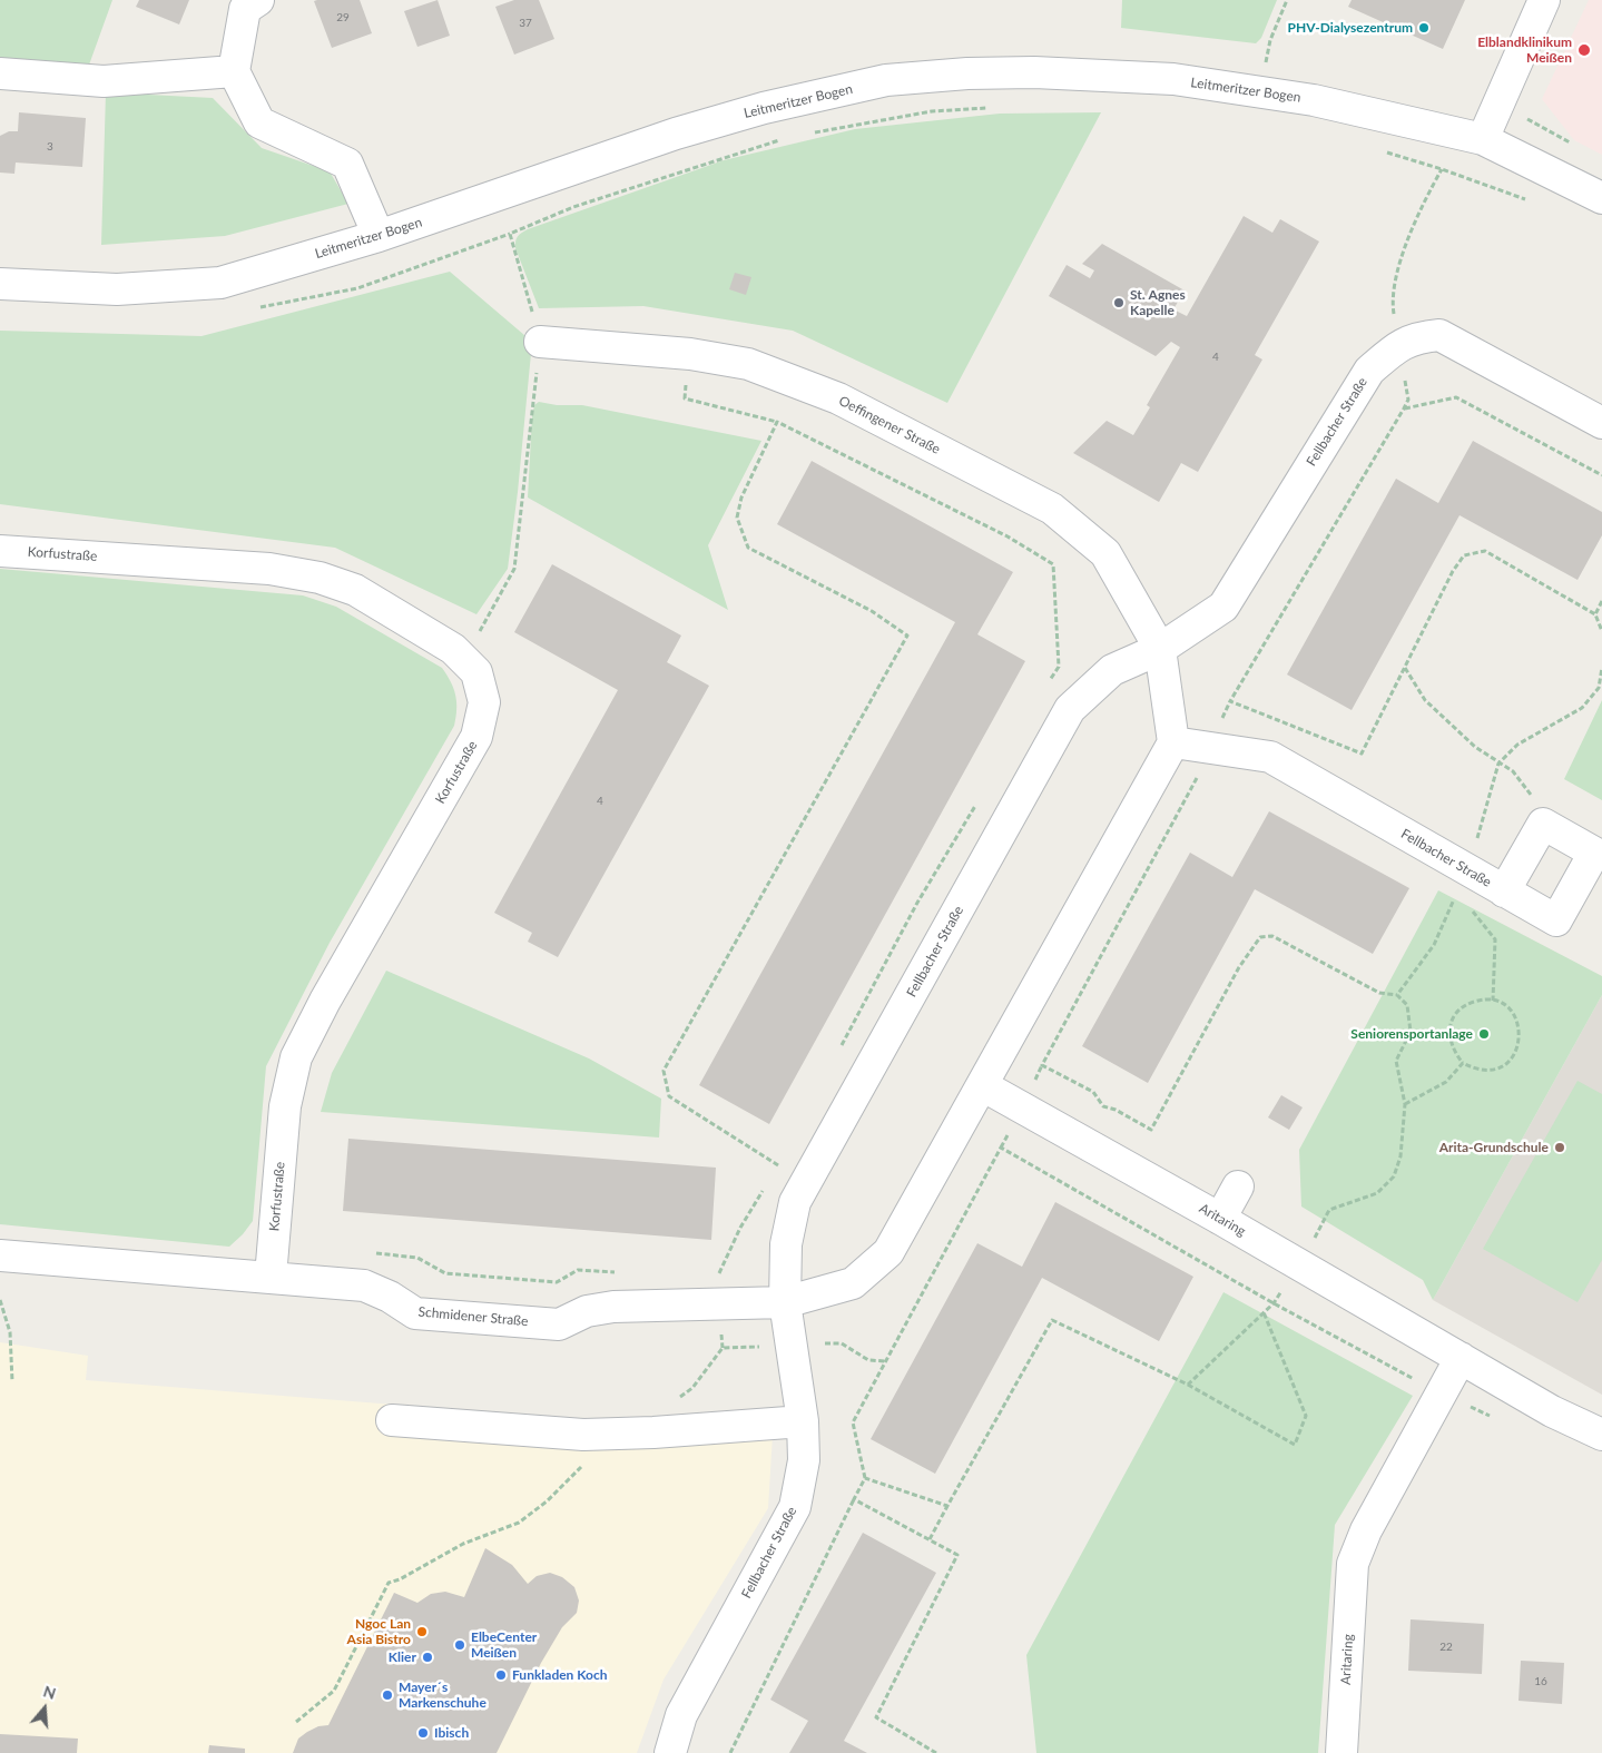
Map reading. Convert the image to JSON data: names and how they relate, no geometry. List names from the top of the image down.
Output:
{
  "streets": {
    "street": [
      "Leitmeritzer Bogen",
      "Fellbacher Straße",
      "Oeffingener Straße",
      "Korfustraße",
      "Aritaring",
      "Schmidener Straße"
    ]
  },
  "crossings": [
    ["Fellbacher Straße", "Oeffingener Straße"],
    ["Fellbacher Straße", "Schmidener Straße"],
    ["Korfustraße", "Schmidener Straße"]
  ],
  "places": [
    "PHV-Dialysezentrum",
    "Elblandklinikum Meißen",
    "St. Agnes Kapelle",
    "Seniorensportanlage",
    "Arita-Grundschule",
    "Ngoc Lan Asia Bistro",
    "ElbeCenter Meißen",
    "Klier",
    "Funkladen Koch",
    "Mayer´s Markenschuhe",
    "Ibisch"
  ],
  "house_numbers": [
    "29",
    "37",
    "3",
    "4",
    "4",
    "22",
    "16"
  ],
  "north": "top"
}
